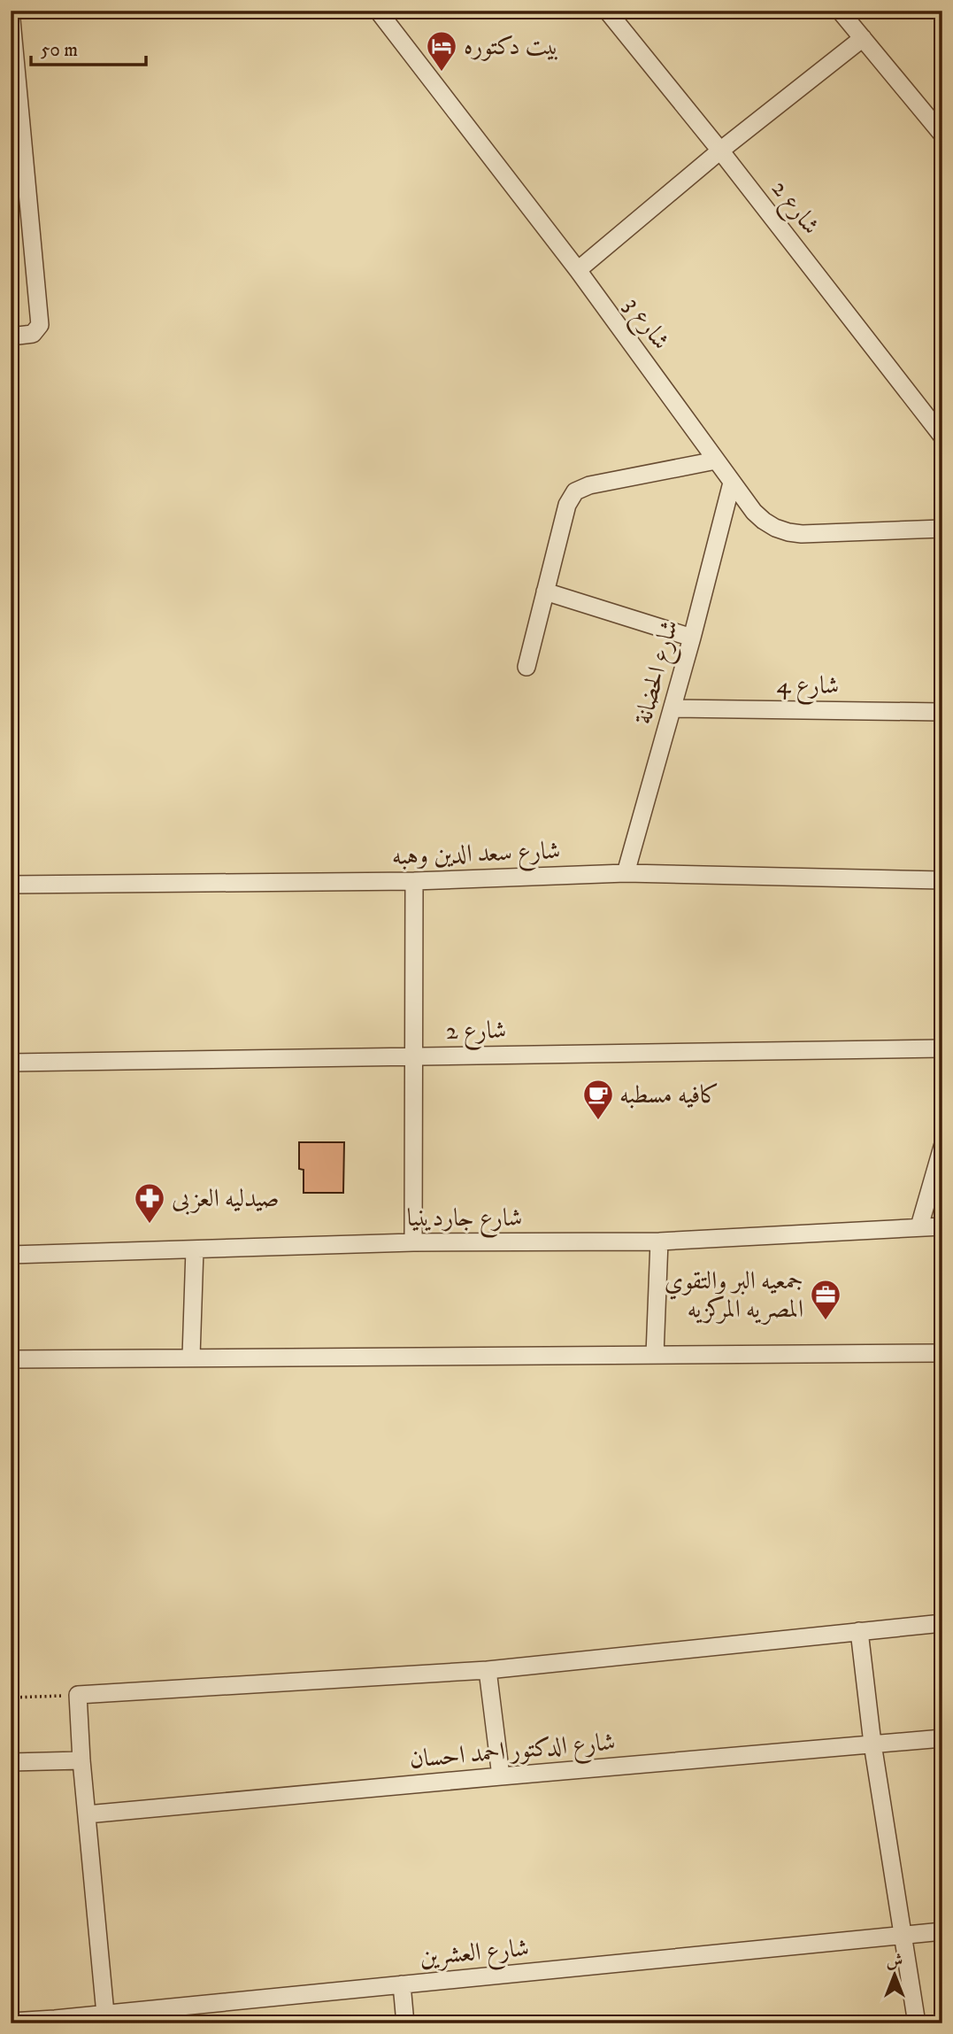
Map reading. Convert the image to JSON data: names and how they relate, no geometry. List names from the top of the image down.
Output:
{
  "streets": {
    "street": [
      "شارع 2",
      "شارع 3",
      "شارع الحضانة",
      "شارع 4",
      "شارع سعد الدين وهبه",
      "شارع جاردينيا",
      "شارع الدكتور احمد احسان",
      "شارع العشرين"
    ]
  },
  "crossings": [
    ["شارع 3", "شارع الحضانة"],
    ["شارع الحضانة", "شارع 4"],
    ["شارع الحضانة", "شارع سعد الدين وهبه"]
  ],
  "places": {
    "hotel": ["بيت دكتوره"],
    "cafe": ["كافيه مسطبه"],
    "pharmacy": ["صيدليه العزبى"],
    "office": ["جمعيه البر والتقوي المصريه المركزيه"]
  },
  "scale_bar": "50 m",
  "north": "top"
}
